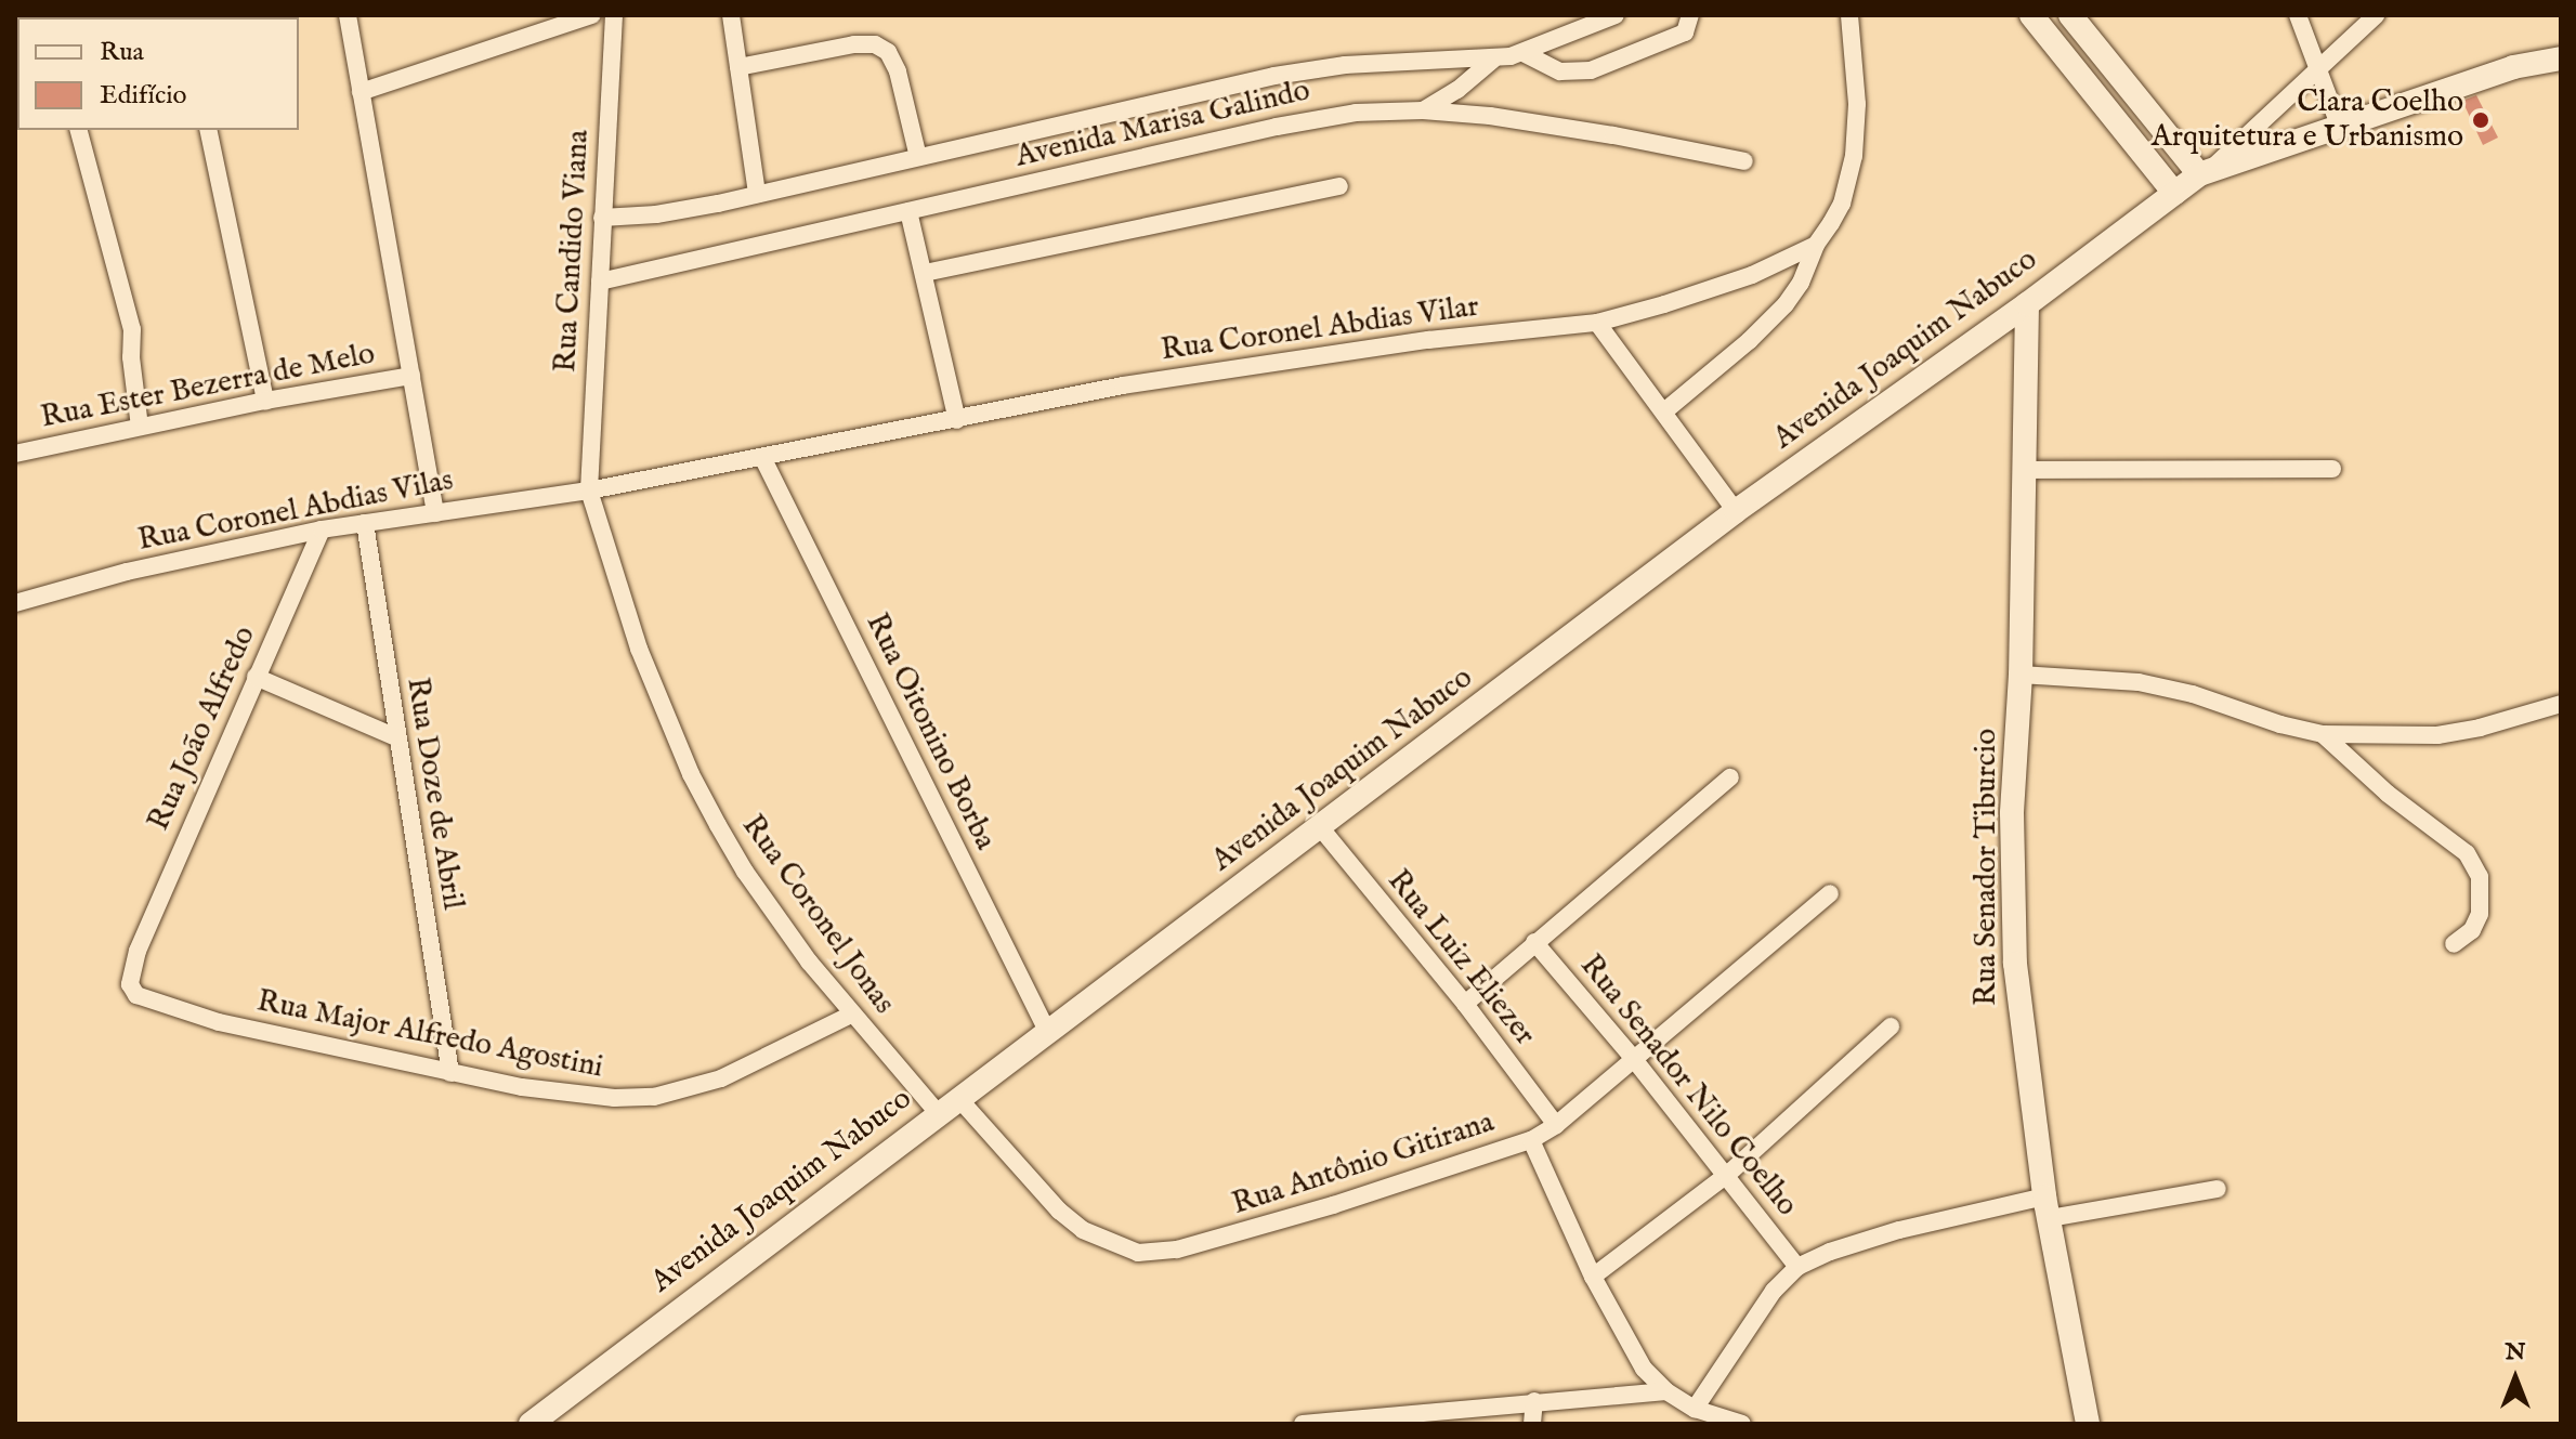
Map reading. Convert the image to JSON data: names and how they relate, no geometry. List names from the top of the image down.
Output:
{
  "streets": {
    "street": [
      "Avenida Marisa Galindo",
      "Rua Candido Viana",
      "Rua Coronel Abdias Vilar",
      "Avenida Joaquim Nabuco",
      "Rua Ester Bezerra de Melo",
      "Rua Coronel Abdias Vilas",
      "Rua João Alfredo",
      "Rua Oitonino Borba",
      "Rua Doze de Abril",
      "Rua Senador Tiburcio",
      "Rua Coronel Jonas",
      "Rua Luiz Eliezer",
      "Rua Major Alfredo Agostini",
      "Rua Senador Nilo Coelho",
      "Rua Antônio Gitirana"
    ]
  },
  "crossings": [
    ["Avenida Marisa Galindo", "Rua Candido Viana"],
    ["Rua Candido Viana", "Rua Coronel Abdias Vilar"],
    ["Rua Candido Viana", "Rua Coronel Abdias Vilas"],
    ["Rua Candido Viana", "Rua Coronel Jonas"],
    ["Rua Coronel Abdias Vilar", "Rua Coronel Abdias Vilas"],
    ["Rua Coronel Abdias Vilar", "Rua Oitonino Borba"],
    ["Rua Coronel Abdias Vilar", "Rua Coronel Jonas"],
    ["Avenida Joaquim Nabuco", "Rua Oitonino Borba"],
    ["Avenida Joaquim Nabuco", "Rua Senador Tiburcio"],
    ["Avenida Joaquim Nabuco", "Rua Coronel Jonas"],
    ["Avenida Joaquim Nabuco", "Rua Luiz Eliezer"],
    ["Avenida Joaquim Nabuco", "Rua Antônio Gitirana"],
    ["Rua Coronel Abdias Vilas", "Rua João Alfredo"],
    ["Rua Coronel Abdias Vilas", "Rua Doze de Abril"],
    ["Rua Coronel Abdias Vilas", "Rua Coronel Jonas"],
    ["Rua João Alfredo", "Rua Major Alfredo Agostini"],
    ["Rua Doze de Abril", "Rua Major Alfredo Agostini"],
    ["Rua Coronel Jonas", "Rua Major Alfredo Agostini"]
  ],
  "places": ["Clara Coelho Arquitetura e Urbanismo"],
  "legend": ["Rua", "Edifício"],
  "north": "top"
}
